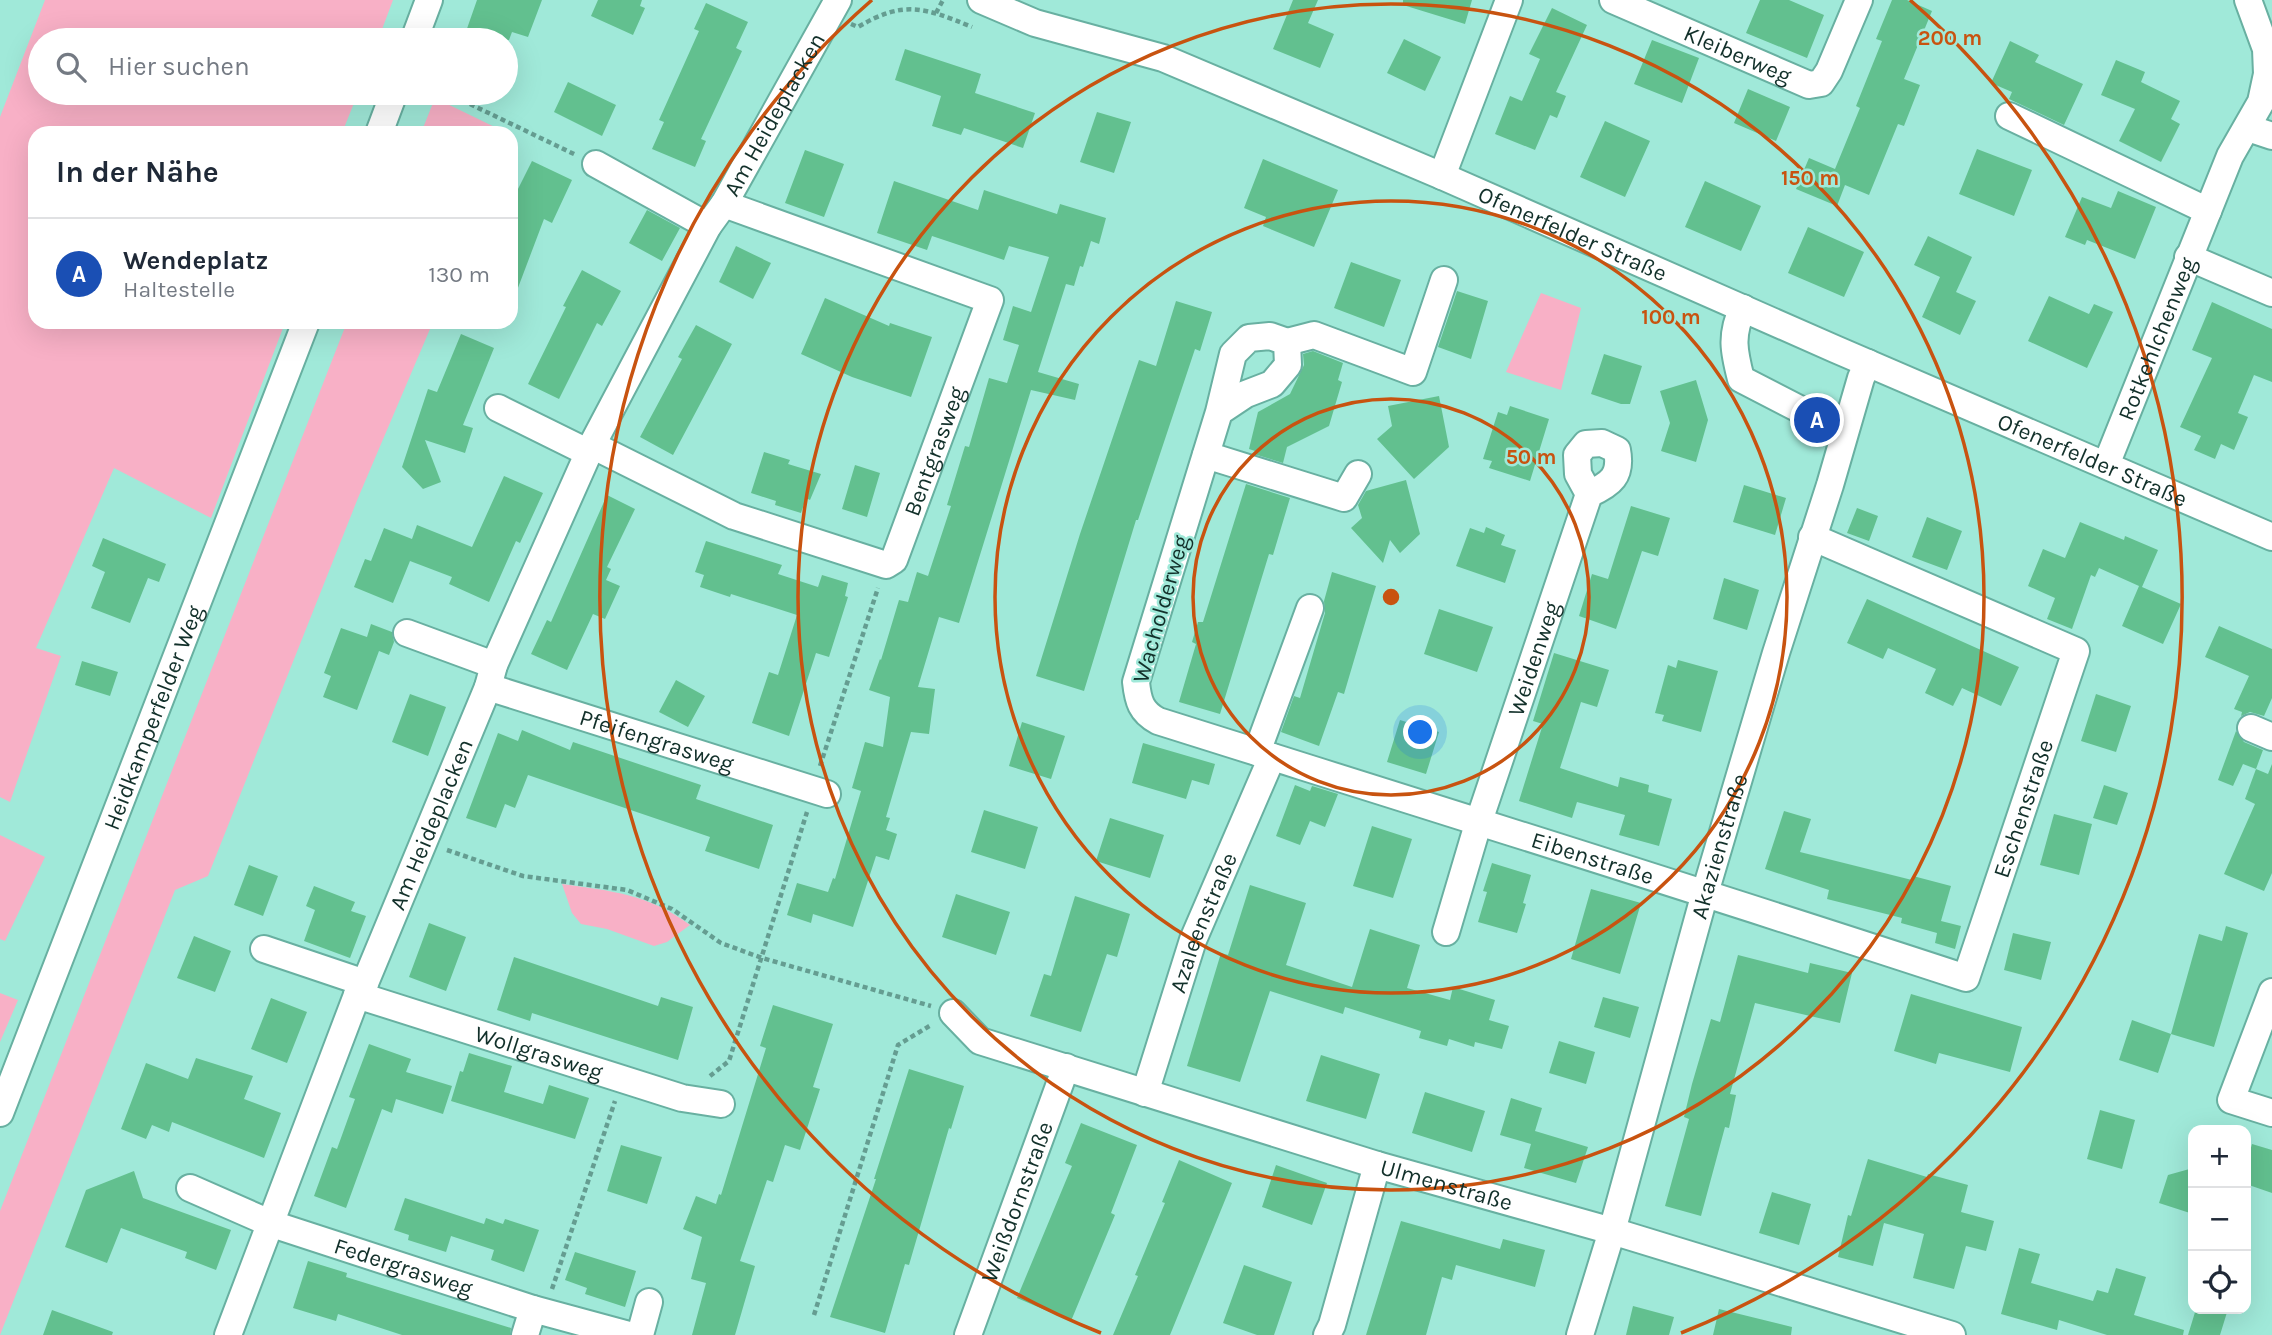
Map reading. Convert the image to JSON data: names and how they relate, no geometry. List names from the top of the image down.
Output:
{
  "streets": {
    "street": [
      "Kleiberweg",
      "Am Heideplacken",
      "Ofenerfelder Straße",
      "Rotkehlchenweg",
      "Bentgrasweg",
      "Wacholderweg",
      "Weidenweg",
      "Heidkamperfelder Weg",
      "Pfeifengrasweg",
      "Eschenstraße",
      "Akazienstraße",
      "Eibenstraße",
      "Azaleenstraße",
      "Wollgrasweg",
      "Ulmenstraße",
      "Weißdornstraße",
      "Federgrasweg"
    ]
  },
  "crossings": [
    ["Am Heideplacken", "Bentgrasweg"],
    ["Am Heideplacken", "Pfeifengrasweg"],
    ["Am Heideplacken", "Wollgrasweg"],
    ["Am Heideplacken", "Federgrasweg"],
    ["Ofenerfelder Straße", "Rotkehlchenweg"],
    ["Ofenerfelder Straße", "Akazienstraße"],
    ["Wacholderweg", "Eibenstraße"],
    ["Wacholderweg", "Azaleenstraße"],
    ["Weidenweg", "Eibenstraße"],
    ["Eschenstraße", "Akazienstraße"],
    ["Eschenstraße", "Eibenstraße"],
    ["Akazienstraße", "Eibenstraße"],
    ["Akazienstraße", "Ulmenstraße"],
    ["Eibenstraße", "Azaleenstraße"],
    ["Azaleenstraße", "Ulmenstraße"],
    ["Ulmenstraße", "Weißdornstraße"]
  ],
  "page": {
    "search": "Hier suchen",
    "heading": "In der Nähe",
    "list": [
      {
        "mark": "A",
        "name": "Wendeplatz",
        "note": "Haltestelle",
        "value": "130 m"
      }
    ],
    "pins": "A",
    "map_buttons": ["+", "−"]
  },
  "rings": [
    "200 m",
    "150 m",
    "100 m",
    "50 m"
  ]
}
